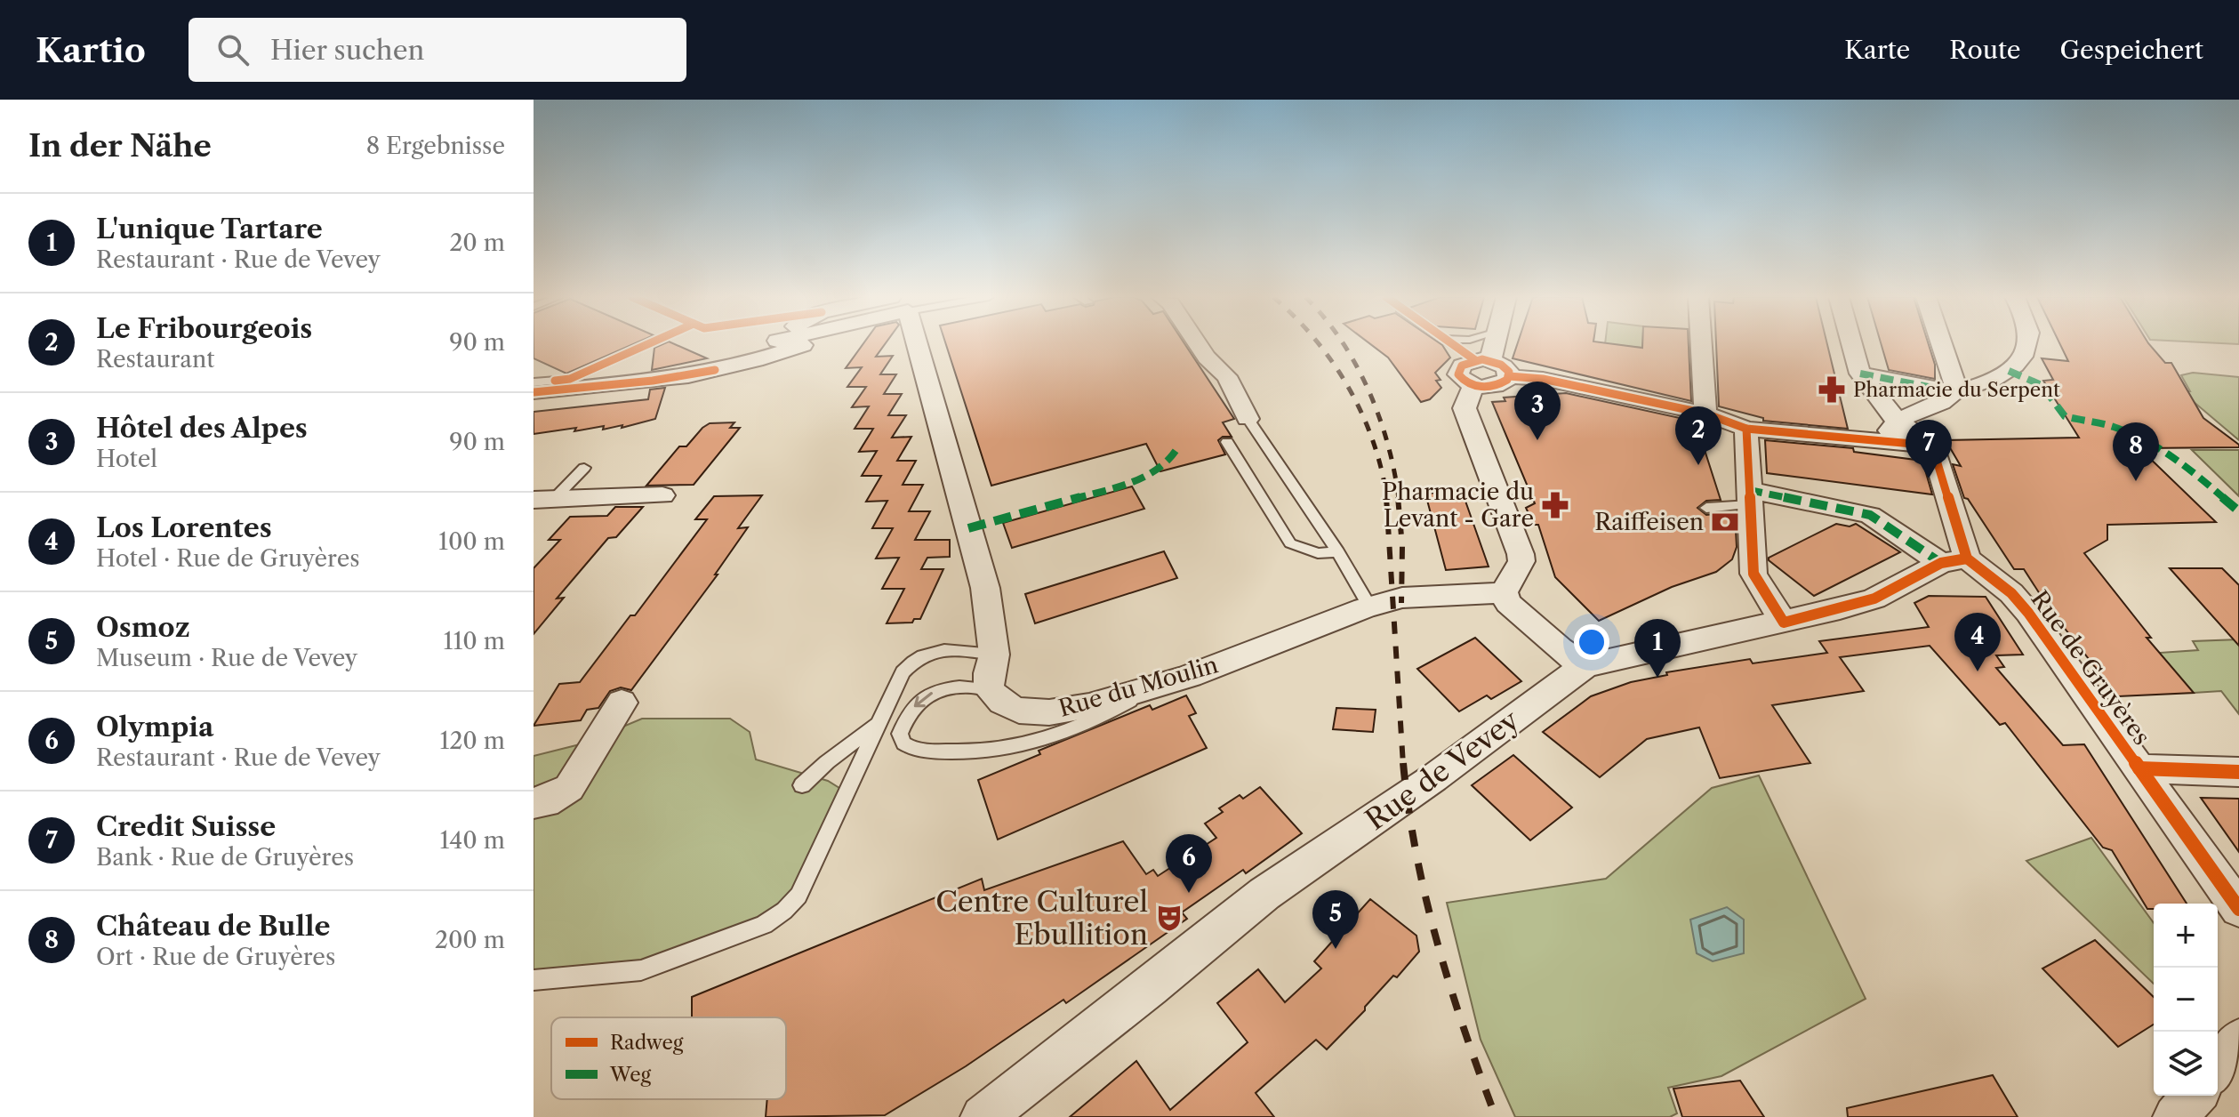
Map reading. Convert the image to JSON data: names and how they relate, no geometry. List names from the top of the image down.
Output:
{
  "streets": {
    "street": ["Rue de Gruyères", "Rue du Moulin", "Rue de Vevey"]
  },
  "crossings": [
    ["Rue de Gruyères", "Rue de Vevey"]
  ],
  "places": {
    "pharmacy": ["Pharmacie du Serpent", "Pharmacie du Levant - Gare"],
    "bank": ["Raiffeisen"],
    "theatre": ["Centre Culturel Ebullition"]
  },
  "legend": ["Radweg", "Weg"],
  "page": {
    "header": "Kartio",
    "search": "Hier suchen",
    "nav": ["Karte", "Route", "Gespeichert"],
    "heading": ["In der Nähe", "8 Ergebnisse"],
    "list": [
      {
        "mark": "1",
        "name": "L'unique Tartare",
        "note": "Restaurant · Rue de Vevey",
        "value": "20 m"
      },
      {
        "mark": "2",
        "name": "Le Fribourgeois",
        "note": "Restaurant",
        "value": "90 m"
      },
      {
        "mark": "3",
        "name": "Hôtel des Alpes",
        "note": "Hotel",
        "value": "90 m"
      },
      {
        "mark": "4",
        "name": "Los Lorentes",
        "note": "Hotel · Rue de Gruyères",
        "value": "100 m"
      },
      {
        "mark": "5",
        "name": "Osmoz",
        "note": "Museum · Rue de Vevey",
        "value": "110 m"
      },
      {
        "mark": "6",
        "name": "Olympia",
        "note": "Restaurant · Rue de Vevey",
        "value": "120 m"
      },
      {
        "mark": "7",
        "name": "Credit Suisse",
        "note": "Bank · Rue de Gruyères",
        "value": "140 m"
      },
      {
        "mark": "8",
        "name": "Château de Bulle",
        "note": "Ort · Rue de Gruyères",
        "value": "200 m"
      }
    ],
    "pins": [
      "3",
      "2",
      "7",
      "8",
      "4",
      "1",
      "6",
      "5"
    ],
    "map_buttons": ["+", "−"]
  }
}
